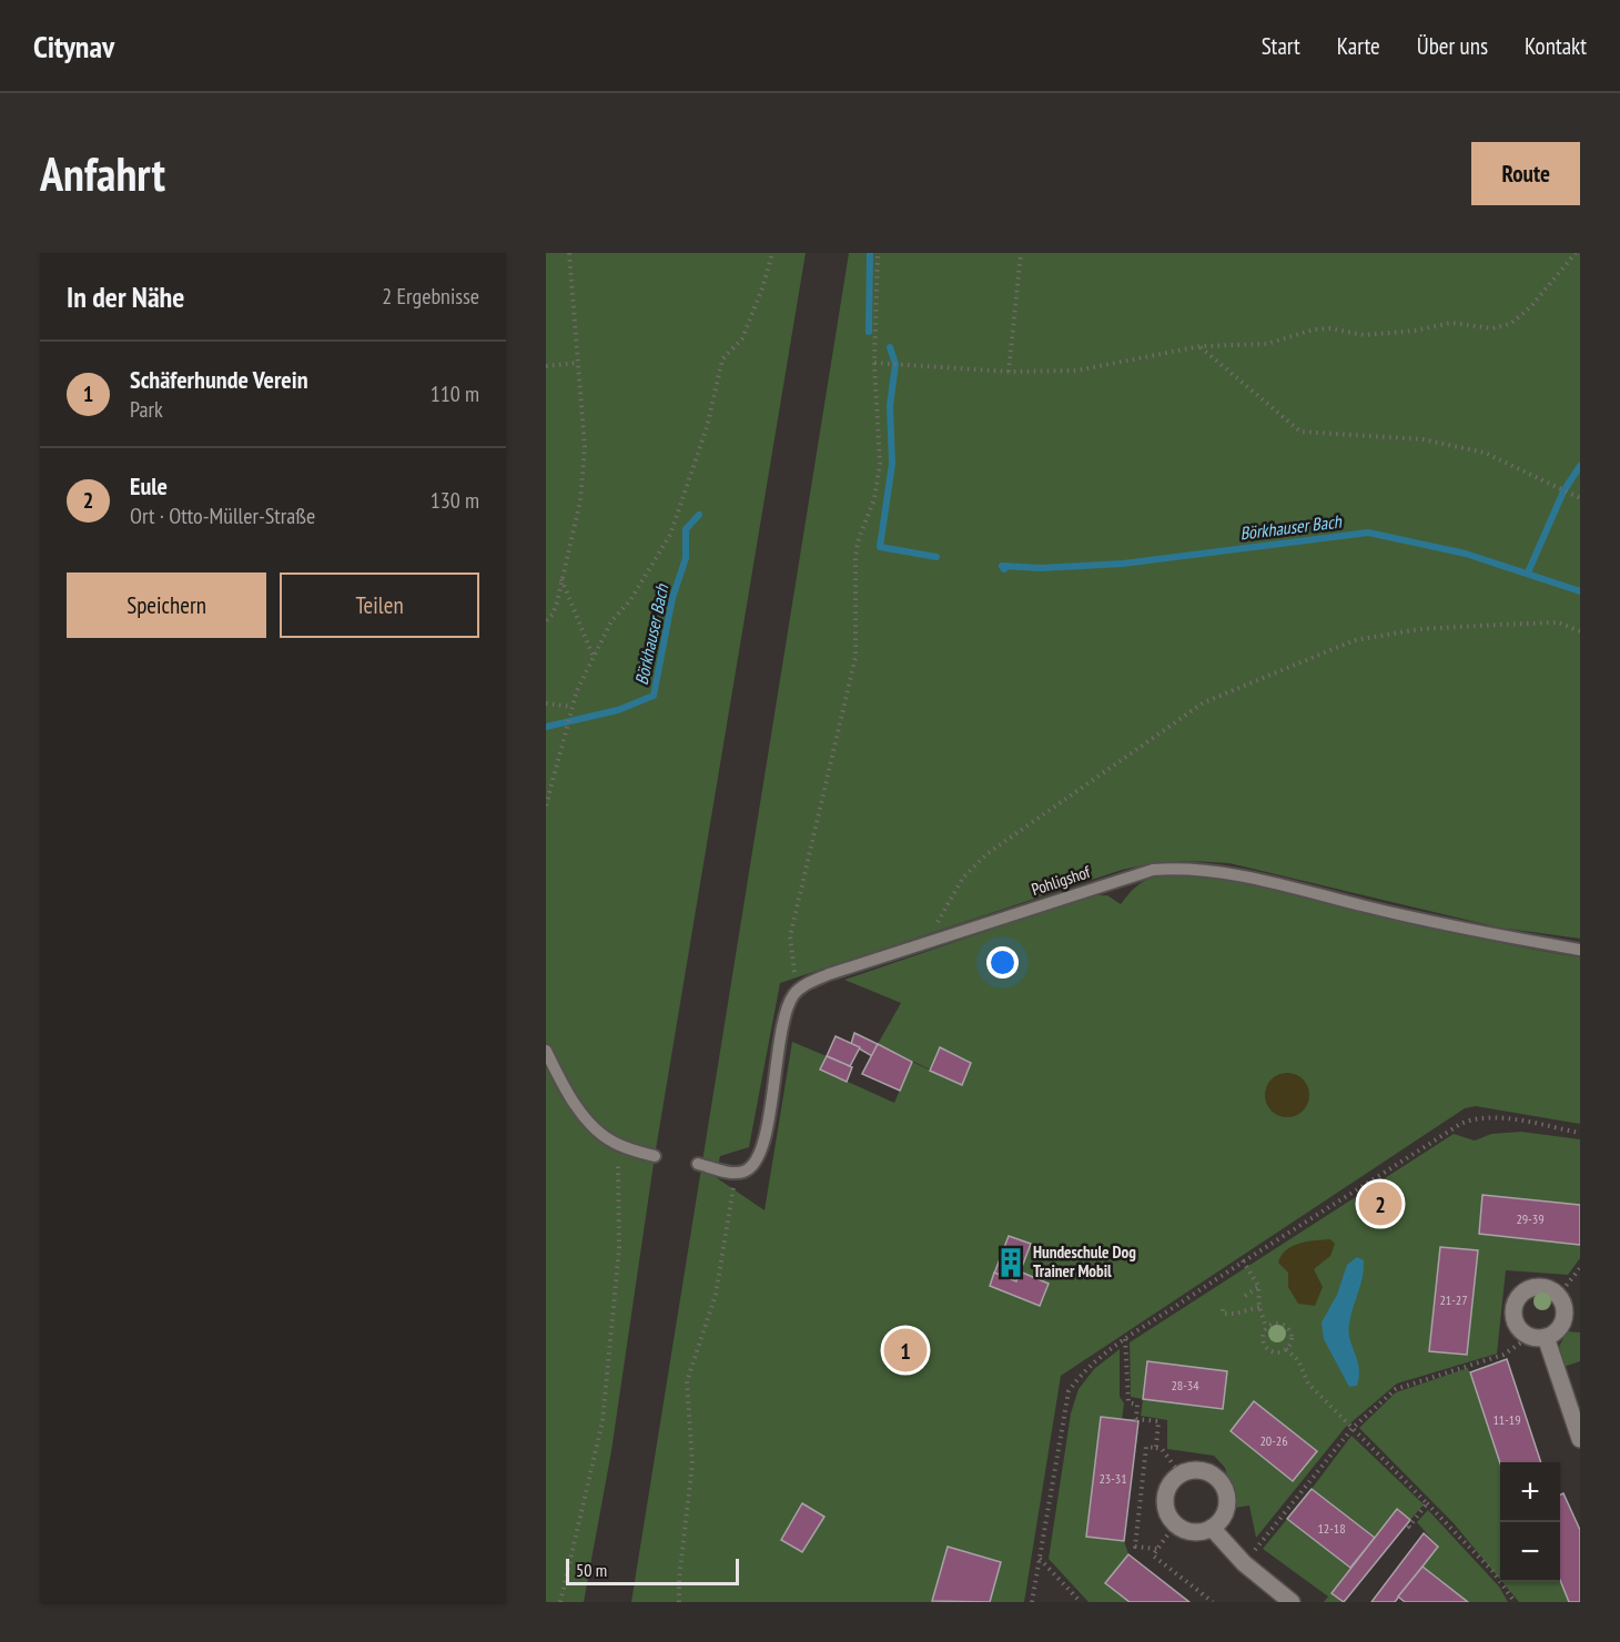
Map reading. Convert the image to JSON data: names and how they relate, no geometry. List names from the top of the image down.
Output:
{
  "streets": {
    "lane": ["Pohligshof"]
  },
  "water": ["Börkhauser Bach"],
  "places": {
    "building": ["Hundeschule Dog Trainer Mobil"]
  },
  "house_numbers": [
    "29-39",
    "21-27",
    "28-34",
    "11-19",
    "20-26",
    "23-31",
    "12-18"
  ],
  "scale_bar": "50 m",
  "page": {
    "header": "Citynav",
    "nav": [
      "Start",
      "Karte",
      "Über uns",
      "Kontakt"
    ],
    "buttons": [
      "Route",
      ["Speichern", "Teilen"]
    ],
    "title": "Anfahrt",
    "heading": ["In der Nähe", "2 Ergebnisse"],
    "list": [
      {
        "mark": "1",
        "name": "Schäferhunde Verein",
        "note": "Park",
        "value": "110 m"
      },
      {
        "mark": "2",
        "name": "Eule",
        "note": "Ort · Otto-Müller-Straße",
        "value": "130 m"
      }
    ],
    "pins": ["2", "1"],
    "map_buttons": ["+", "−"],
    "scale": "50 m"
  }
}
